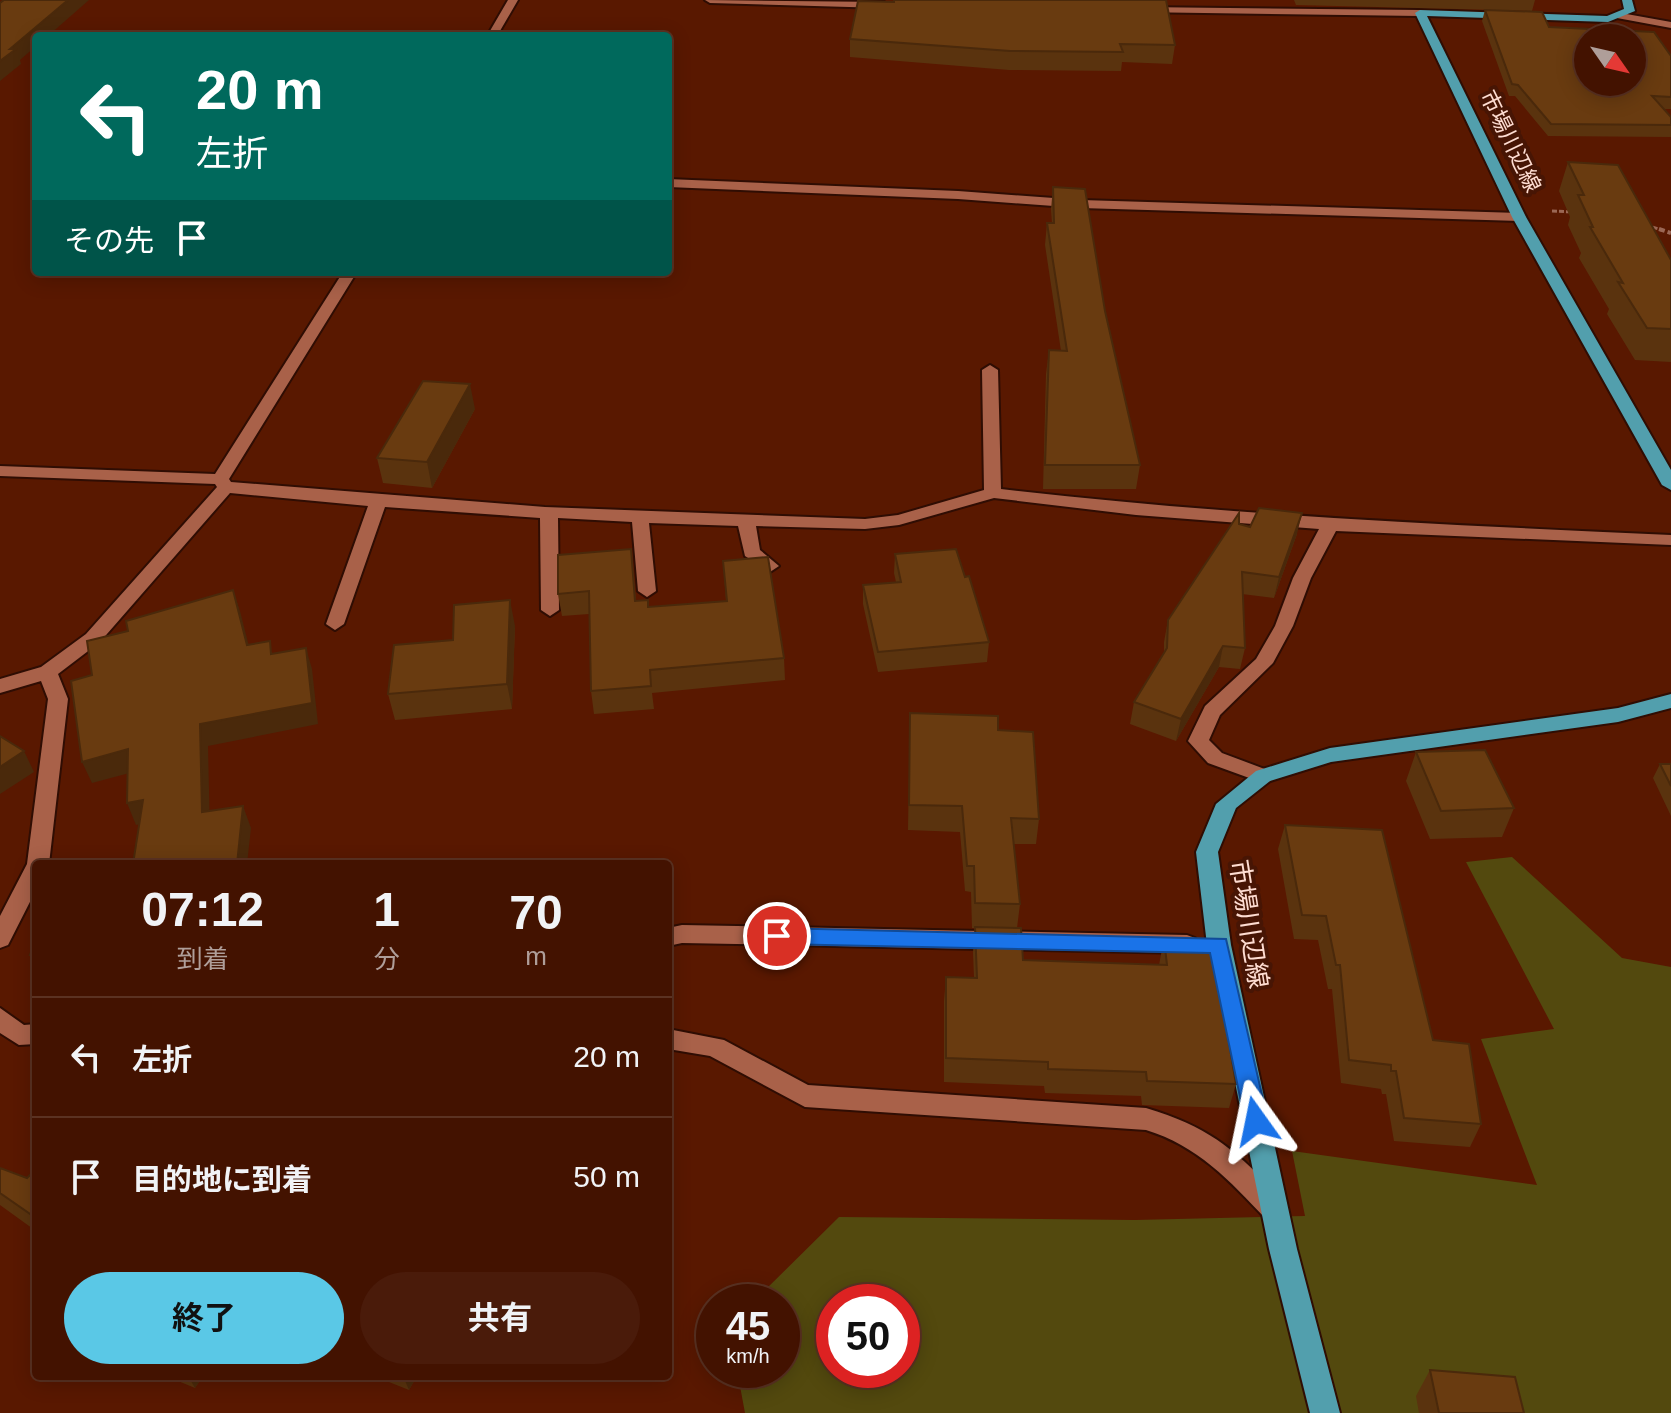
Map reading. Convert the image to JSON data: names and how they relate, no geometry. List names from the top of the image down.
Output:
{
  "streets": {
    "main road": ["市場川辺線"]
  },
  "north": "bottom right",
  "page": {
    "turn": ["20 m", "左折"],
    "then": "その先",
    "eta": [
      "07:12",
      "到着",
      "1",
      "分",
      "70",
      "m"
    ],
    "list": [
      {
        "name": "左折",
        "value": "20 m"
      },
      {
        "name": "目的地に到着",
        "value": "50 m"
      }
    ],
    "buttons": ["終了", "共有"],
    "speed": "45 km/h",
    "limit": "50"
  }
}
